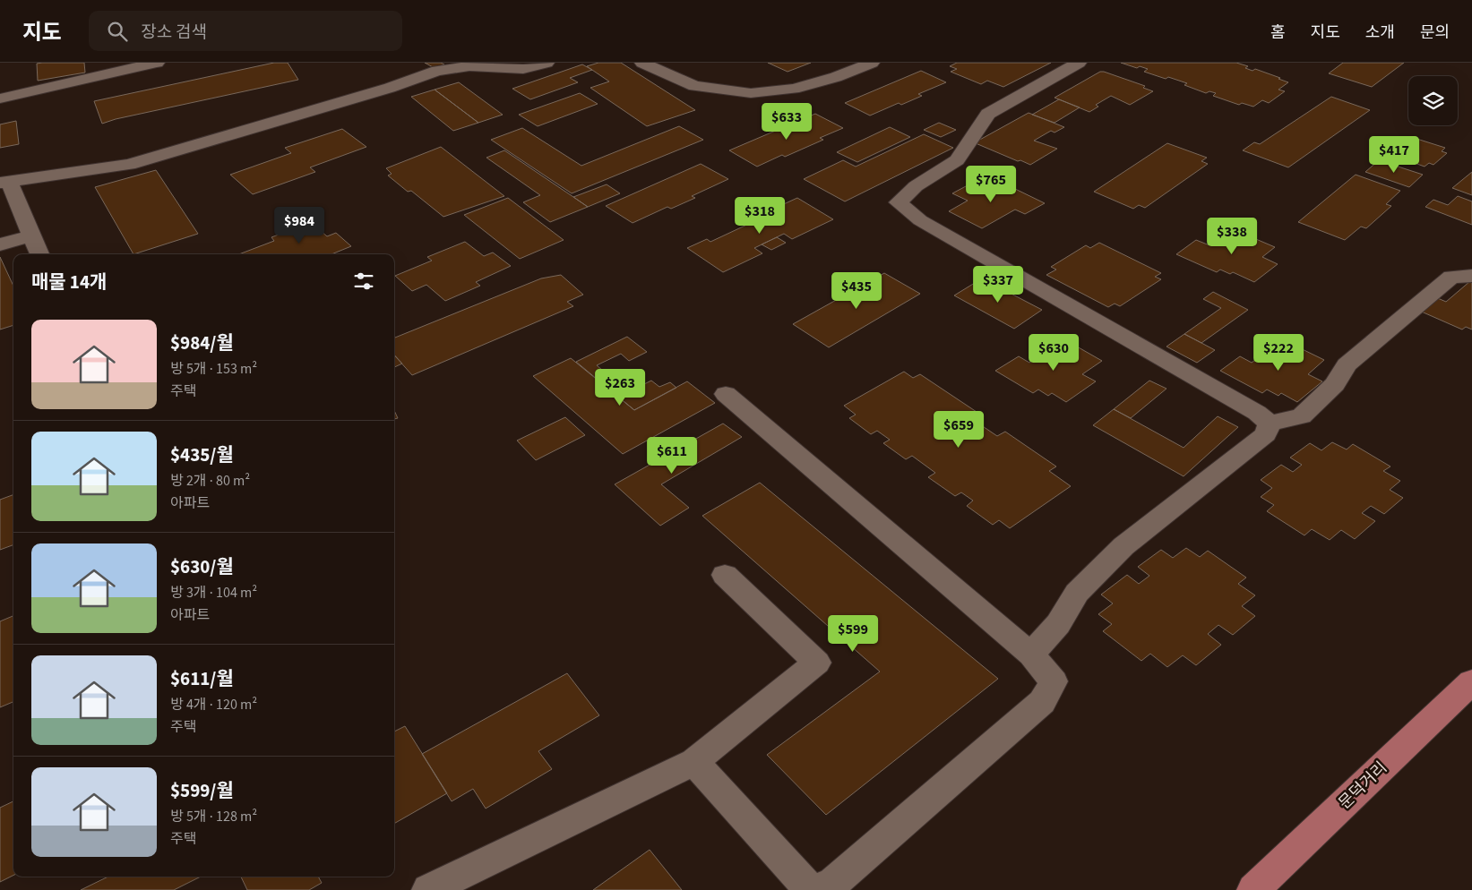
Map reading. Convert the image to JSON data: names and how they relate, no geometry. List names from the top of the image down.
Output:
{
  "streets": {
    "main road": ["문덕거리"]
  },
  "page": {
    "header": "지도",
    "search": "장소 검색",
    "nav": [
      "홈",
      "지도",
      "소개",
      "문의"
    ],
    "price": [
      "$633",
      "$417",
      "$765",
      "$318",
      "$984",
      "$338",
      "$337",
      "$435",
      "$630",
      "$222",
      "$263",
      "$659",
      "$611",
      "$599"
    ],
    "heading": "매물 14개",
    "list": [
      {
        "name": "$984/월",
        "note": "방 5개 · 153 m² · 주택"
      },
      {
        "name": "$435/월",
        "note": "방 2개 · 80 m² · 아파트"
      },
      {
        "name": "$630/월",
        "note": "방 3개 · 104 m² · 아파트"
      },
      {
        "name": "$611/월",
        "note": "방 4개 · 120 m² · 주택"
      },
      {
        "name": "$599/월",
        "note": "방 5개 · 128 m² · 주택"
      }
    ]
  }
}
